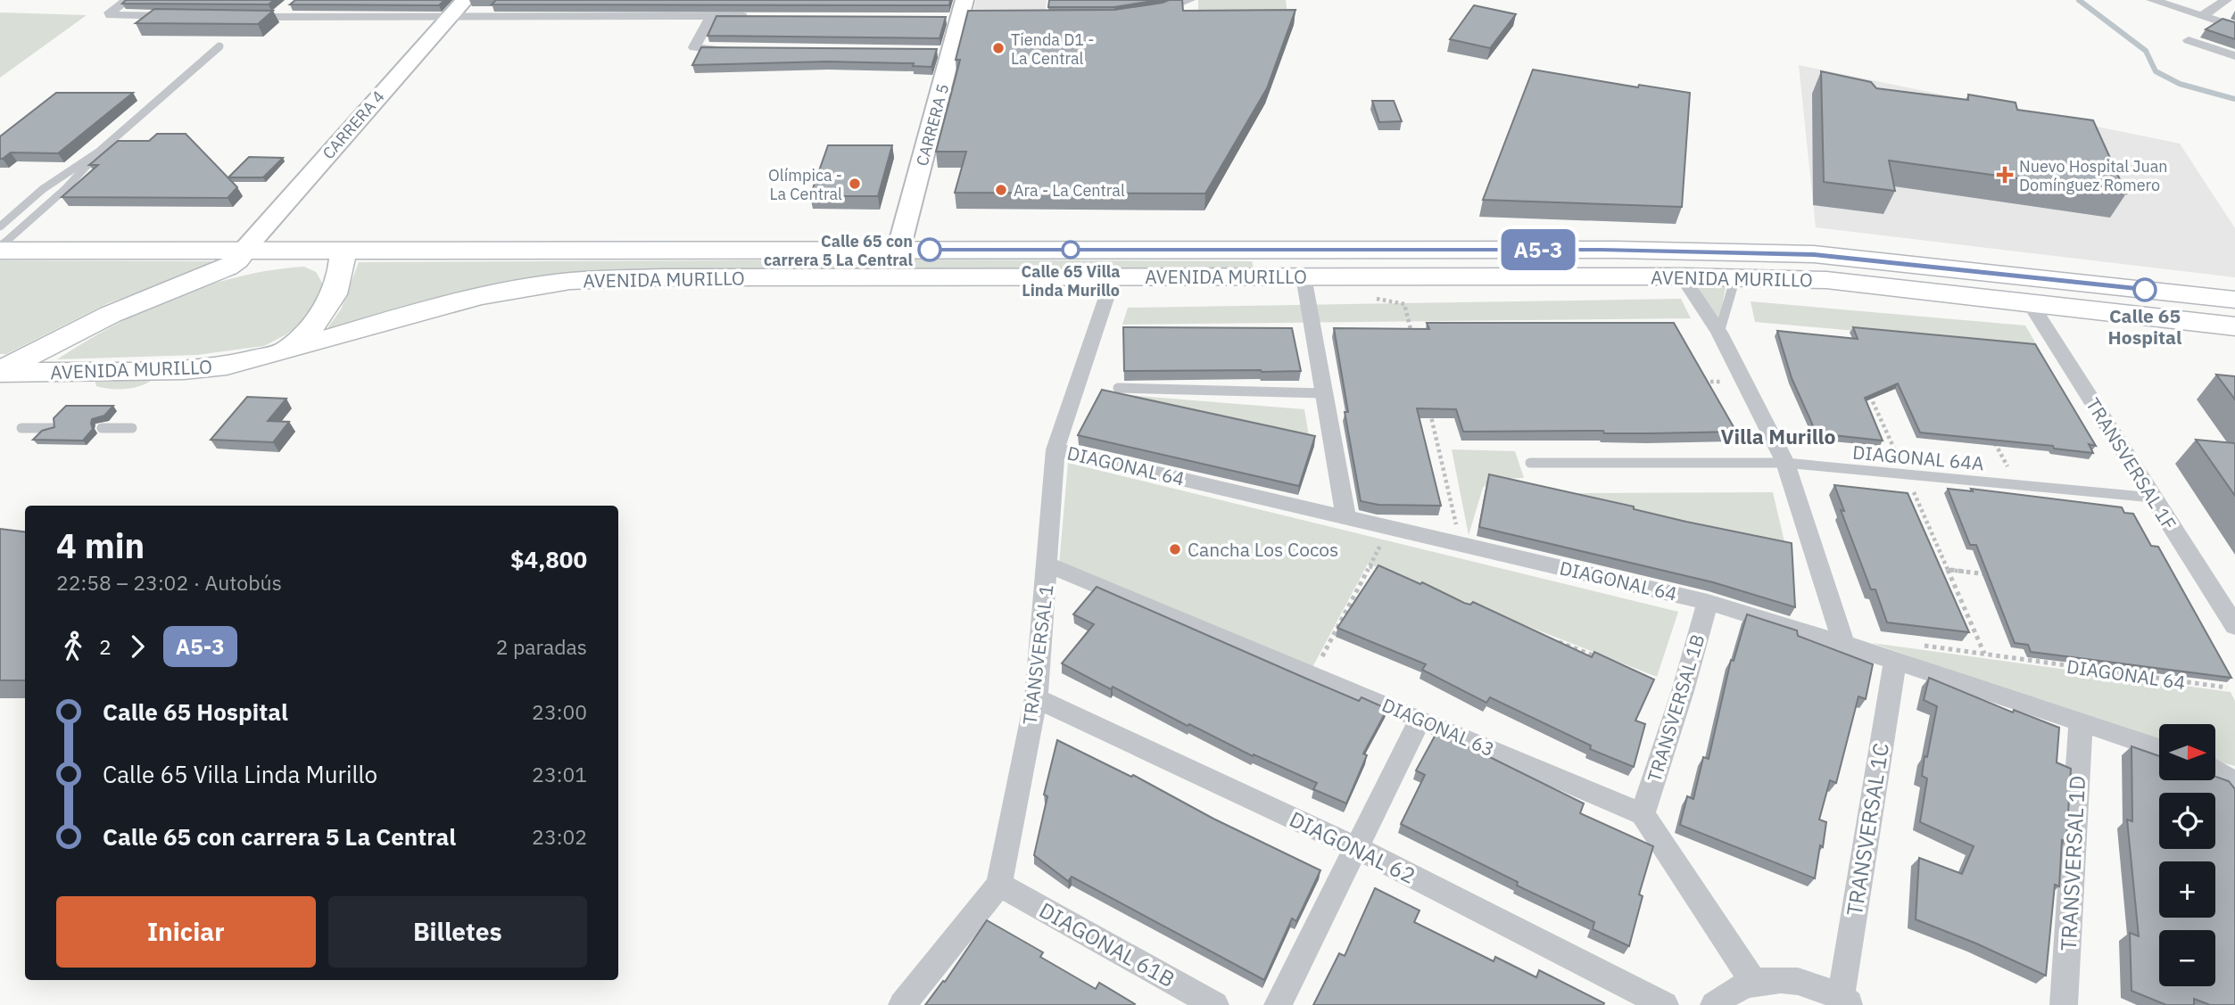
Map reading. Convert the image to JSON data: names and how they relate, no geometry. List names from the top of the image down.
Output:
{
  "streets": {
    "main road": ["AVENIDA MURILLO"],
    "street": [
      "CARRERA 4",
      "CARRERA 5",
      "TRANSVERSAL 1F",
      "DIAGONAL 64",
      "TRANSVERSAL 1",
      "TRANSVERSAL 1B",
      "DIAGONAL 63",
      "TRANSVERSAL 1C",
      "DIAGONAL 62",
      "TRANSVERSAL 1D",
      "DIAGONAL 61B"
    ],
    "lane": ["DIAGONAL 64A"]
  },
  "crossings": [
    ["CARRERA 4", "AVENIDA MURILLO"],
    ["CARRERA 5", "AVENIDA MURILLO"],
    ["AVENIDA MURILLO", "TRANSVERSAL 1F"],
    ["AVENIDA MURILLO", "TRANSVERSAL 1"],
    ["DIAGONAL 64A", "TRANSVERSAL 1F"],
    ["DIAGONAL 64", "TRANSVERSAL 1"],
    ["DIAGONAL 64", "TRANSVERSAL 1B"],
    ["DIAGONAL 64", "TRANSVERSAL 1C"],
    ["DIAGONAL 64", "TRANSVERSAL 1D"],
    ["TRANSVERSAL 1", "DIAGONAL 63"],
    ["TRANSVERSAL 1", "DIAGONAL 62"],
    ["TRANSVERSAL 1", "DIAGONAL 61B"],
    ["TRANSVERSAL 1B", "DIAGONAL 63"]
  ],
  "districts": ["Villa Murillo"],
  "places": {
    "other": [
      "Tienda D1 - La Central",
      "Olímpica - La Central",
      "Ara - La Central",
      "Calle 65 con carrera 5 La Central",
      "Calle 65 Villa Linda Murillo",
      "Calle 65 Hospital",
      "Cancha Los Cocos"
    ],
    "health": ["Nuevo Hospital Juan Domínguez Romero"]
  },
  "lines": ["bus line A5-3"],
  "north": "right",
  "page": {
    "on_map": "A5-3",
    "heading": ["4 min", "22:58 – 23:02 · Autobús", "$4,800"],
    "legs": ["2", "A5-3", "2 paradas"],
    "list": [
      {
        "name": "Calle 65 Hospital",
        "value": "23:00"
      },
      {
        "name": "Calle 65 Villa Linda Murillo",
        "value": "23:01"
      },
      {
        "name": "Calle 65 con carrera 5 La Central",
        "value": "23:02"
      }
    ],
    "map_buttons": ["+", "−"],
    "buttons": ["Iniciar", "Billetes"]
  }
}
